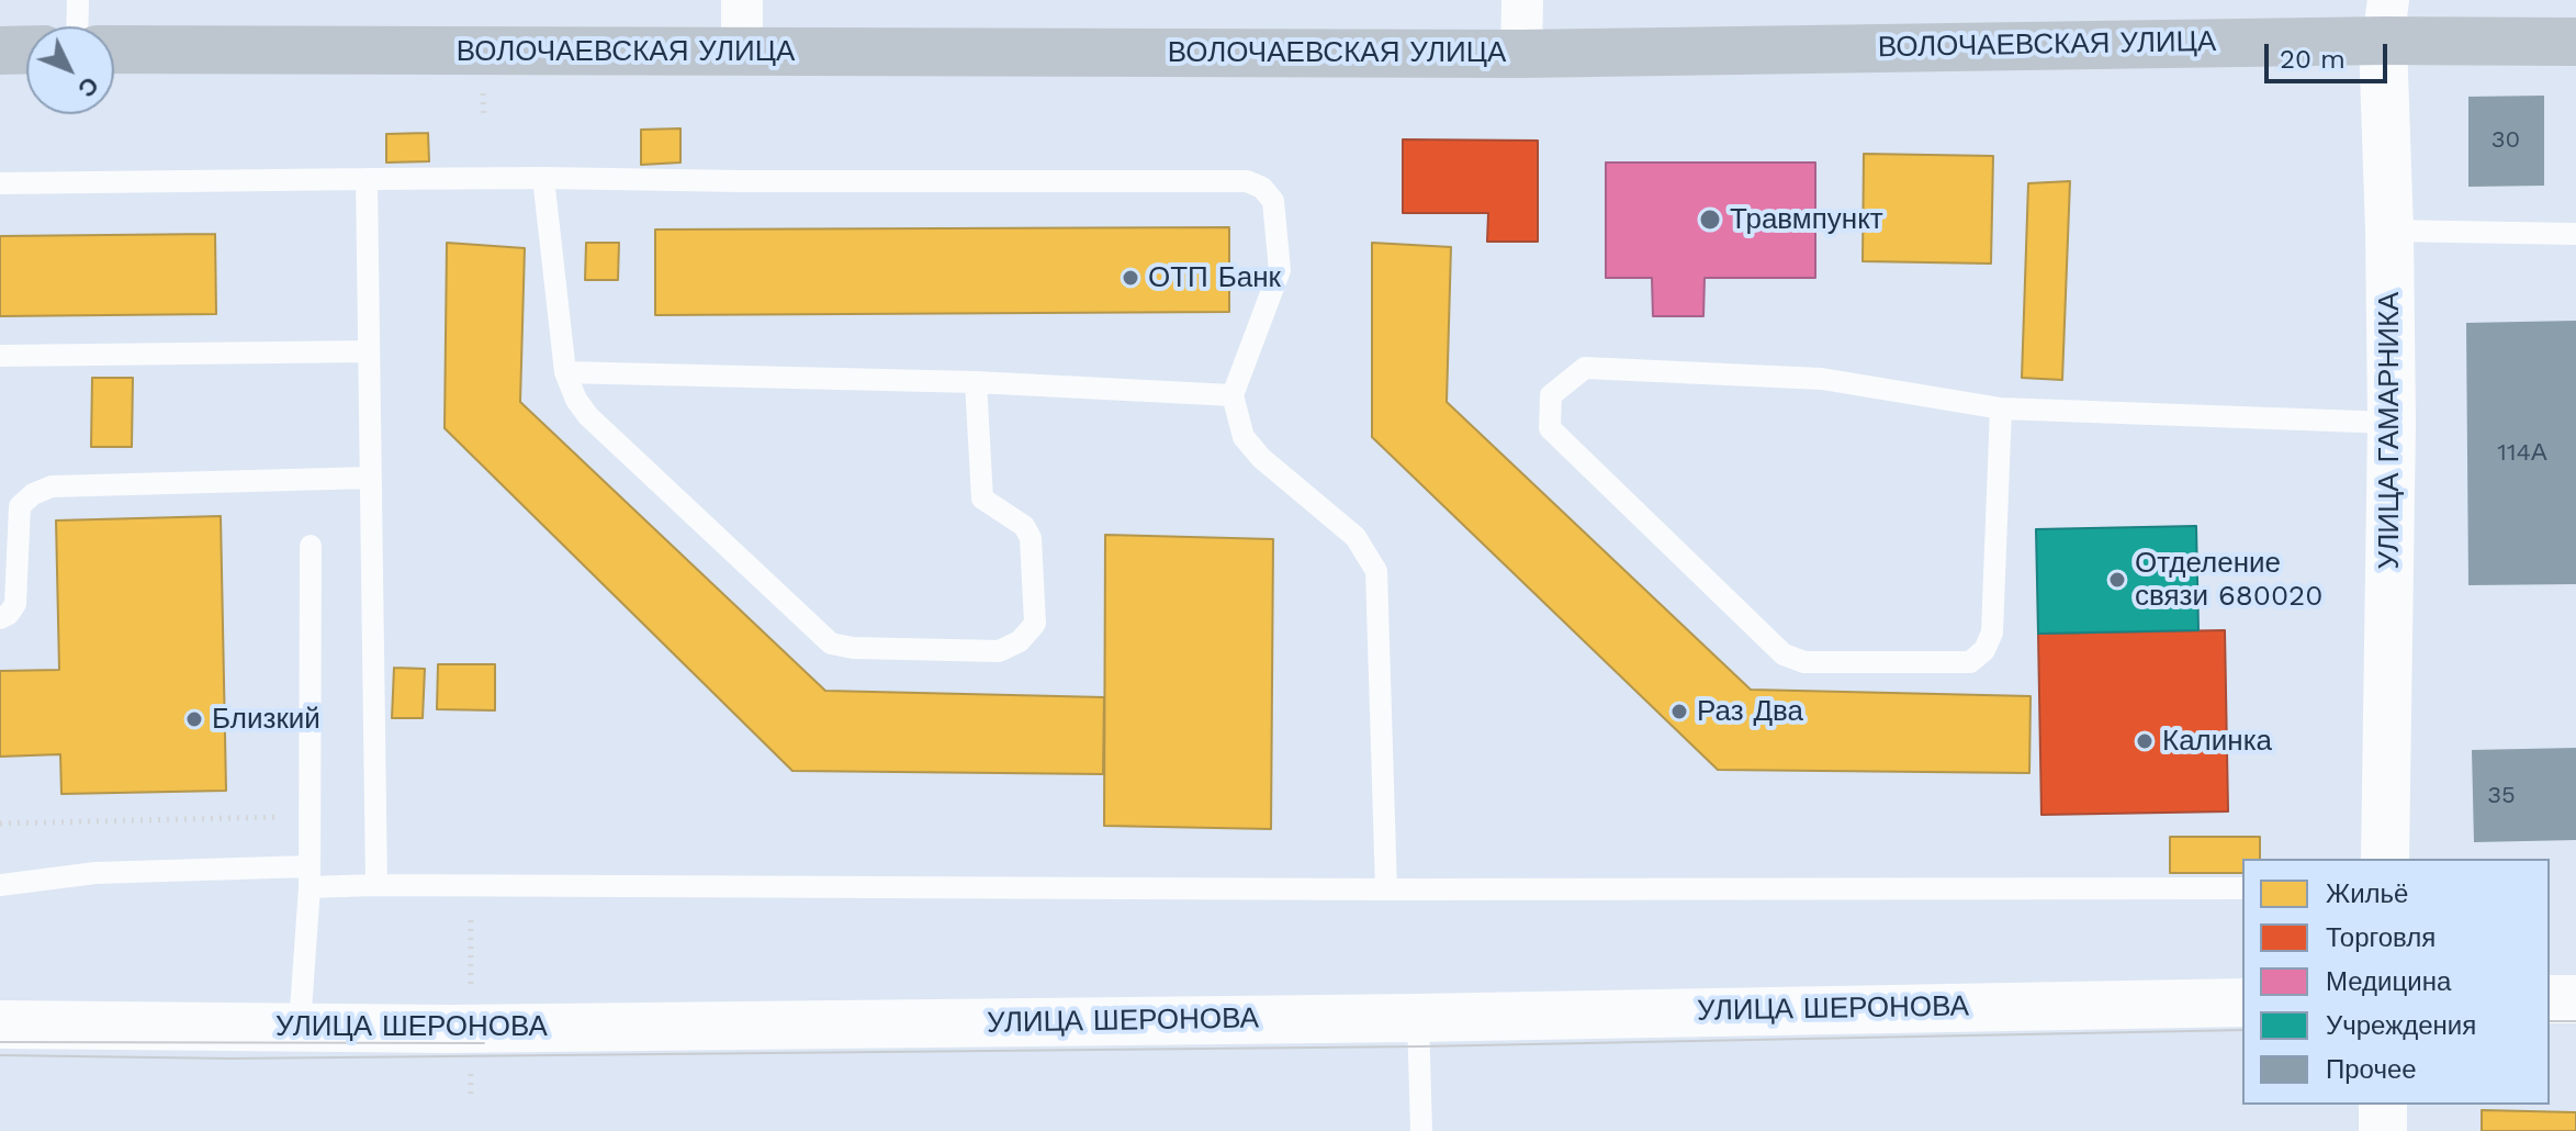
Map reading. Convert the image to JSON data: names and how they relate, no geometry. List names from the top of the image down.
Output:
{
  "streets": {
    "main road": ["ВОЛОЧАЕВСКАЯ УЛИЦА", "УЛИЦА ГАМАРНИКА", "УЛИЦА ШЕРОНОВА"]
  },
  "crossings": [
    ["ВОЛОЧАЕВСКАЯ УЛИЦА", "УЛИЦА ГАМАРНИКА"]
  ],
  "places": [
    "Травмпункт",
    "ОТП Банк",
    "Отделение связи 680020",
    "Раз Два",
    "Близкий",
    "Калинка"
  ],
  "house_numbers": ["30", "114А", "35"],
  "legend": [
    "Жильё",
    "Торговля",
    "Медицина",
    "Учреждения",
    "Прочее"
  ],
  "scale_bar": "20 m",
  "north": "bottom right"
}
